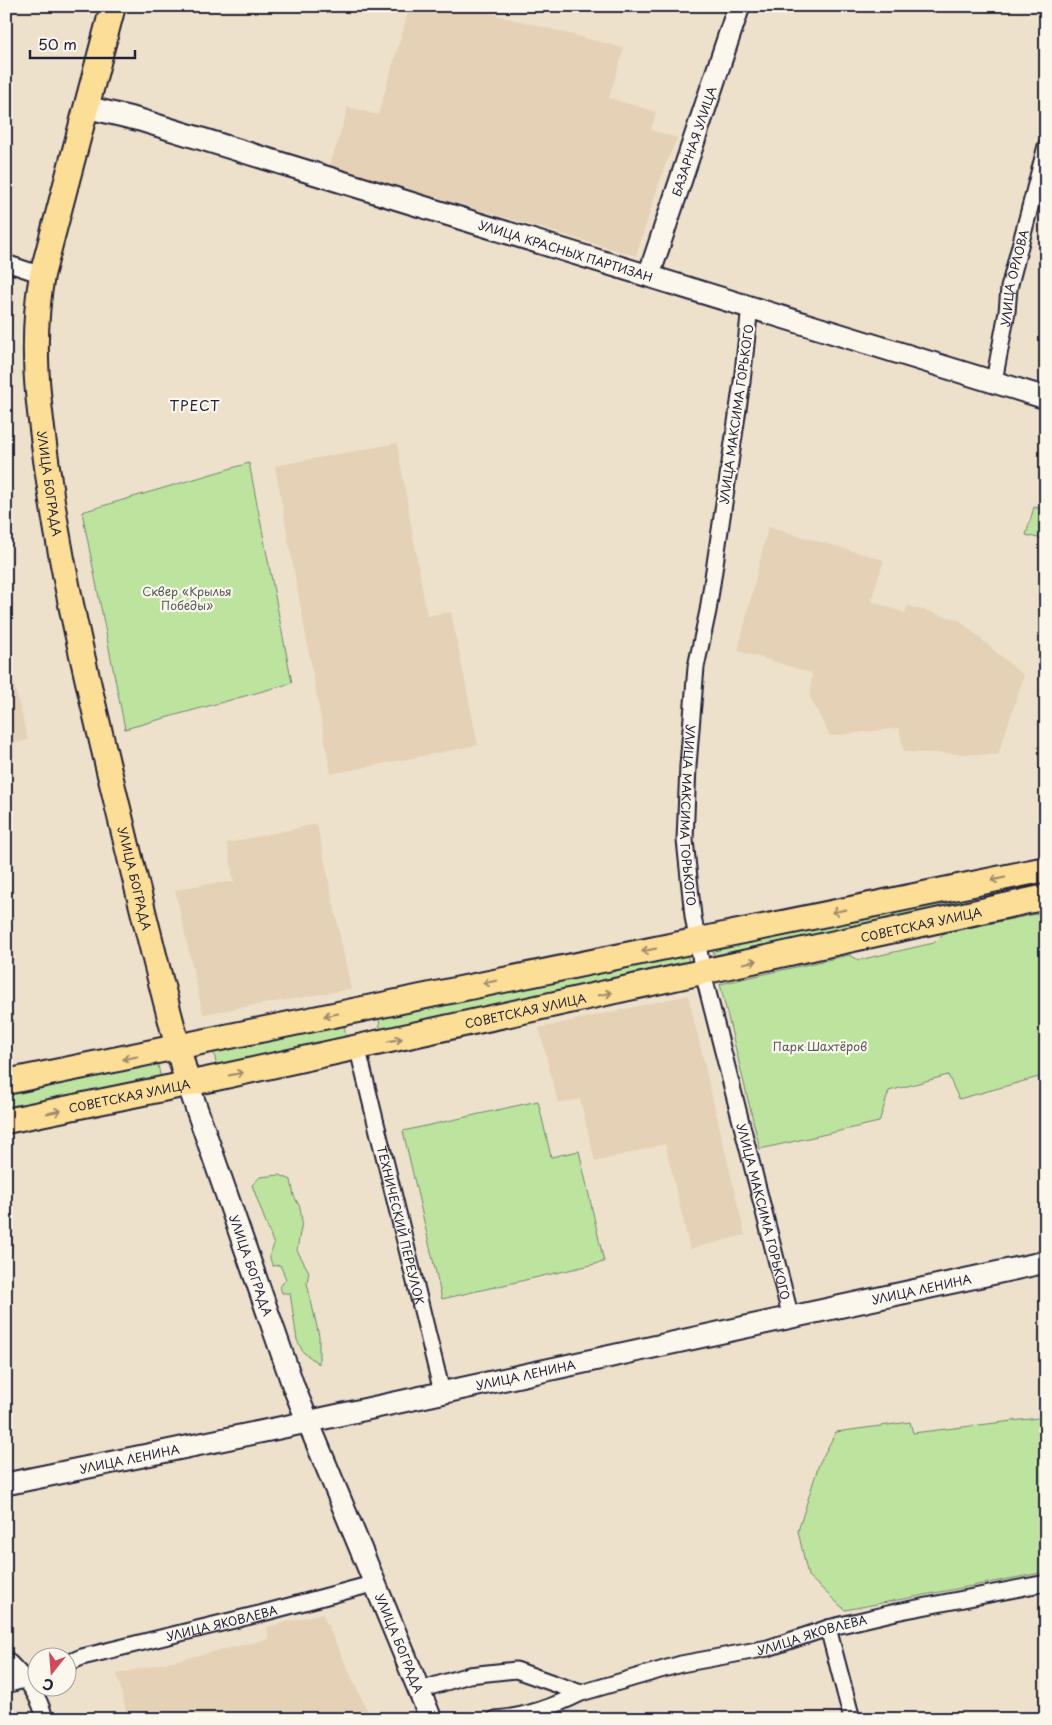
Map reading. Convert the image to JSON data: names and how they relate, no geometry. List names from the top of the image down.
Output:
{
  "streets": {
    "main road": [
      "БАЗАРНАЯ УЛИЦА",
      "УЛИЦА КРАСНЫХ ПАРТИЗАН",
      "УЛИЦА БОГРАДА",
      "СОВЕТСКАЯ УЛИЦА",
      "УЛИЦА ЛЕНИНА"
    ],
    "street": [
      "УЛИЦА ОРЛОВА",
      "УЛИЦА МАКСИМА ГОРЬКОГО",
      "ТЕХНИЧЕСКИЙ ПЕРЕУЛОК",
      "УЛИЦА ЯКОВЛЕВА"
    ]
  },
  "crossings": [
    ["БАЗАРНАЯ УЛИЦА", "УЛИЦА КРАСНЫХ ПАРТИЗАН"],
    ["УЛИЦА КРАСНЫХ ПАРТИЗАН", "УЛИЦА ОРЛОВА"],
    ["УЛИЦА КРАСНЫХ ПАРТИЗАН", "УЛИЦА МАКСИМА ГОРЬКОГО"],
    ["УЛИЦА КРАСНЫХ ПАРТИЗАН", "УЛИЦА БОГРАДА"],
    ["УЛИЦА МАКСИМА ГОРЬКОГО", "СОВЕТСКАЯ УЛИЦА"],
    ["УЛИЦА МАКСИМА ГОРЬКОГО", "УЛИЦА ЛЕНИНА"],
    ["УЛИЦА БОГРАДА", "СОВЕТСКАЯ УЛИЦА"],
    ["УЛИЦА БОГРАДА", "УЛИЦА ЛЕНИНА"],
    ["УЛИЦА БОГРАДА", "УЛИЦА ЯКОВЛЕВА"],
    ["ТЕХНИЧЕСКИЙ ПЕРЕУЛОК", "УЛИЦА ЛЕНИНА"]
  ],
  "districts": ["ТРЕСТ"],
  "parks": ["Сквер «Крылья Победы»", "Парк Шахтёров"],
  "scale_bar": "50 m",
  "north": "bottom"
}
